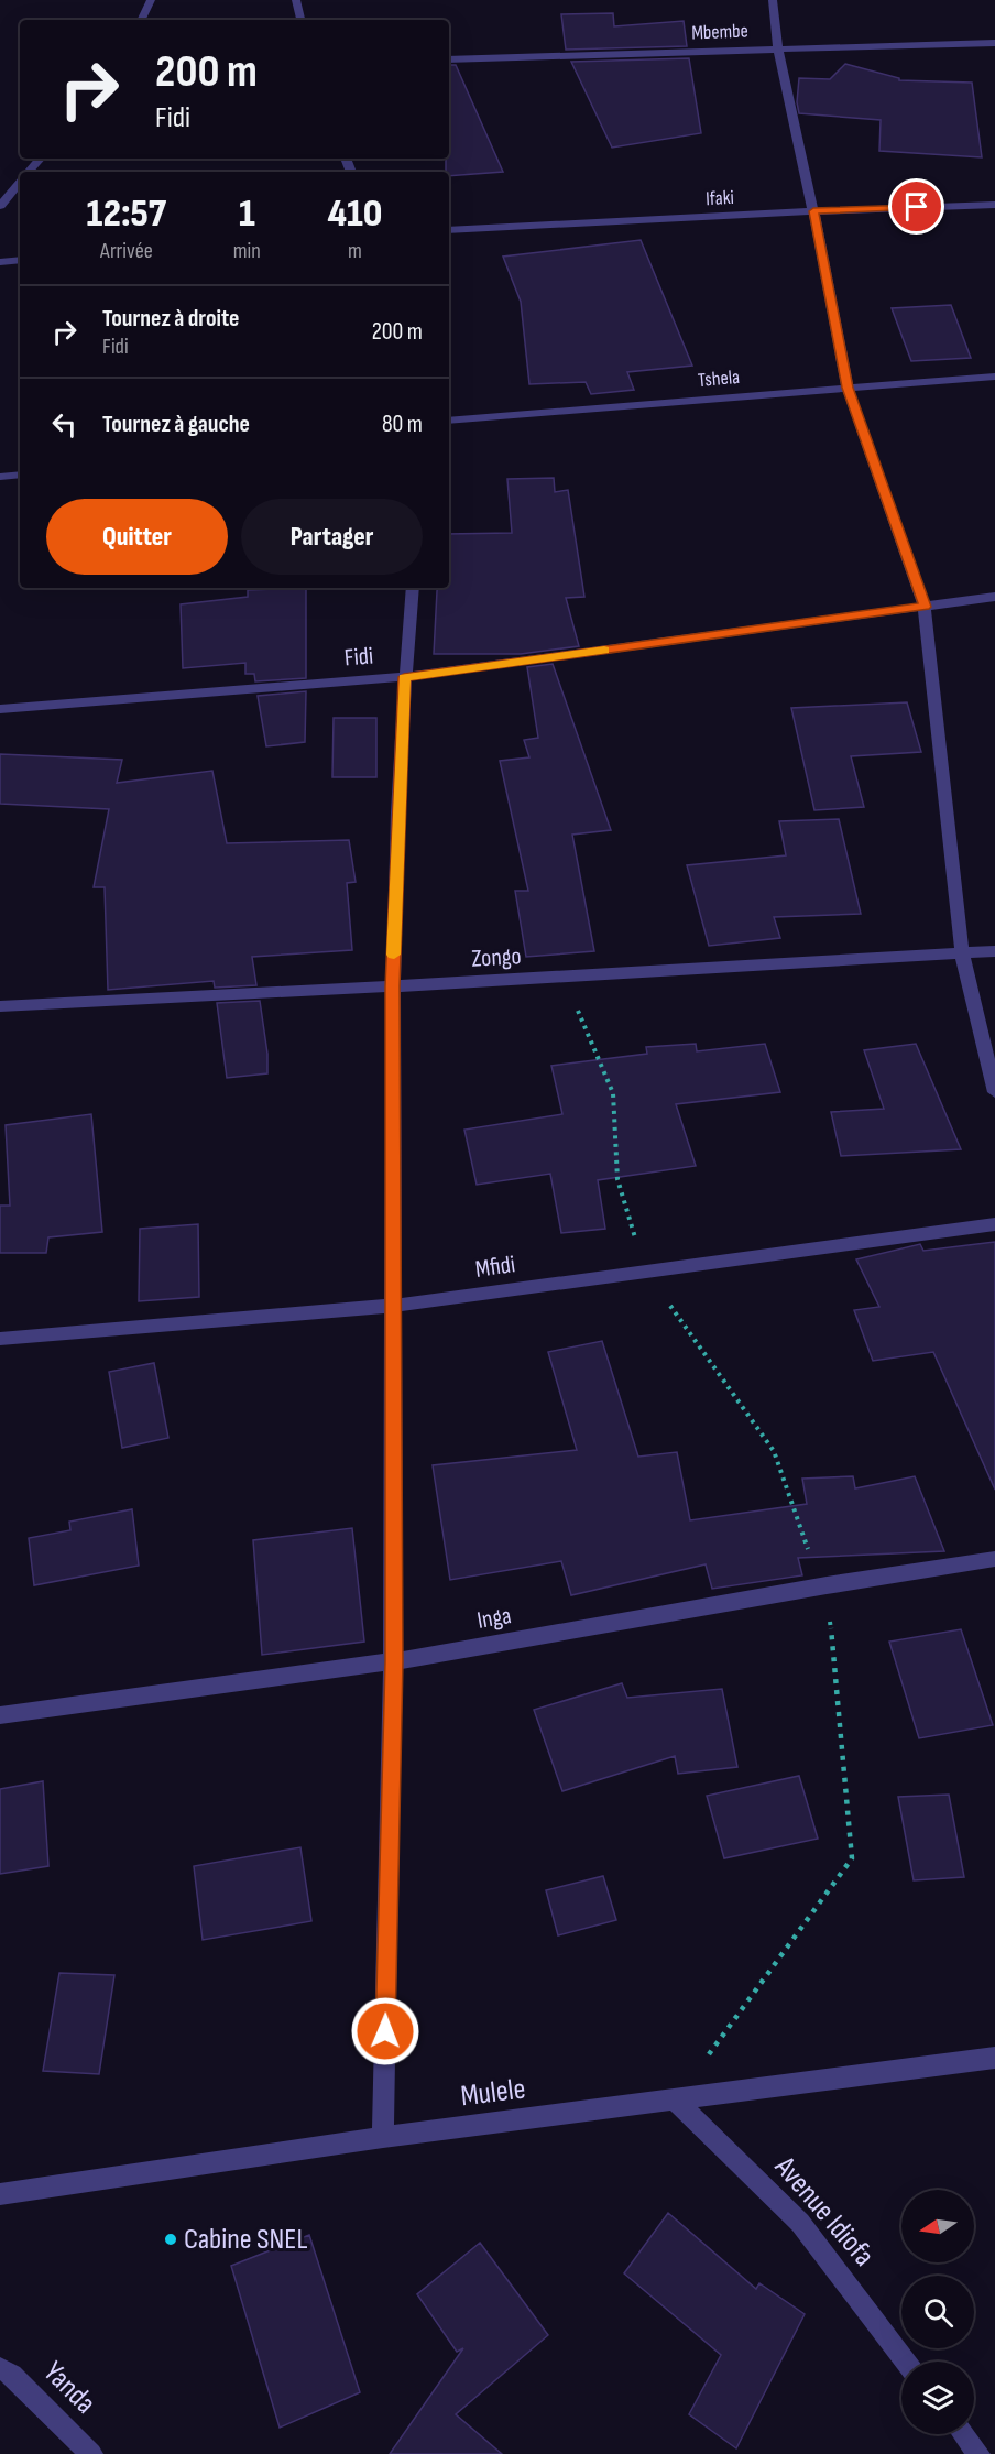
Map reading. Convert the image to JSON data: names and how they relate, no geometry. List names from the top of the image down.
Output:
{
  "streets": {
    "street": [
      "Mbembe",
      "Ifaki",
      "Tshela",
      "Fidi",
      "Zongo",
      "Mfidi",
      "Inga",
      "Mulele",
      "Avenue Idiofa",
      "Yanda"
    ]
  },
  "crossings": [
    ["Mulele", "Avenue Idiofa"]
  ],
  "places": ["Cabine SNEL"],
  "north": "left",
  "page": {
    "turn": ["200 m", "Fidi"],
    "eta": [
      "12:57",
      "Arrivée",
      "1",
      "min",
      "410",
      "m"
    ],
    "list": [
      {
        "name": "Tournez à droite",
        "note": "Fidi",
        "value": "200 m"
      },
      {
        "name": "Tournez à gauche",
        "value": "80 m"
      }
    ],
    "buttons": ["Quitter", "Partager"]
  }
}
